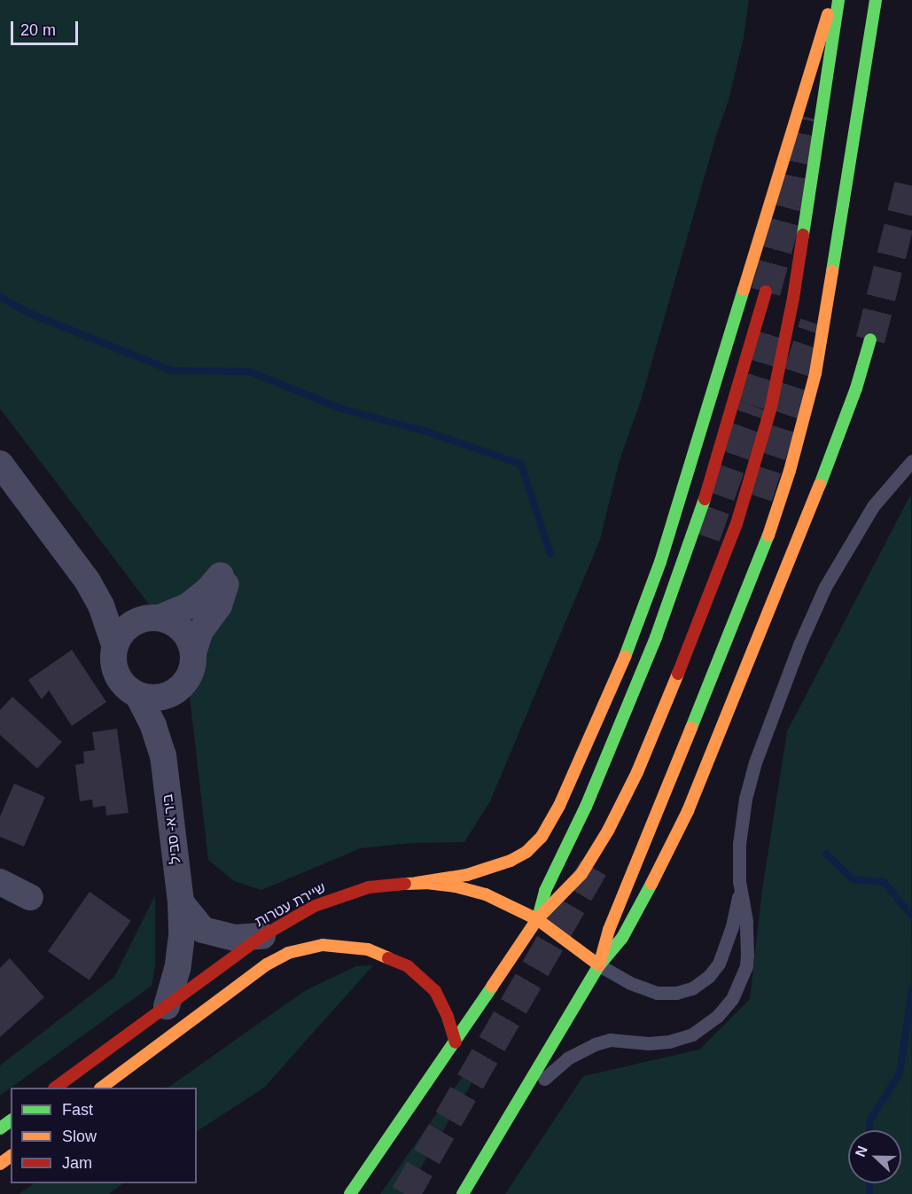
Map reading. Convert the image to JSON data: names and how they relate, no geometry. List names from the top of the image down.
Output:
{
  "streets": {
    "main road": ["שיירת עטרות"],
    "street": ["ביר א- סביל"]
  },
  "crossings": [
    ["ביר א- סביל", "שיירת עטרות"]
  ],
  "legend": ["Fast", "Slow", "Jam"],
  "scale_bar": "20 m",
  "north": "left"
}
